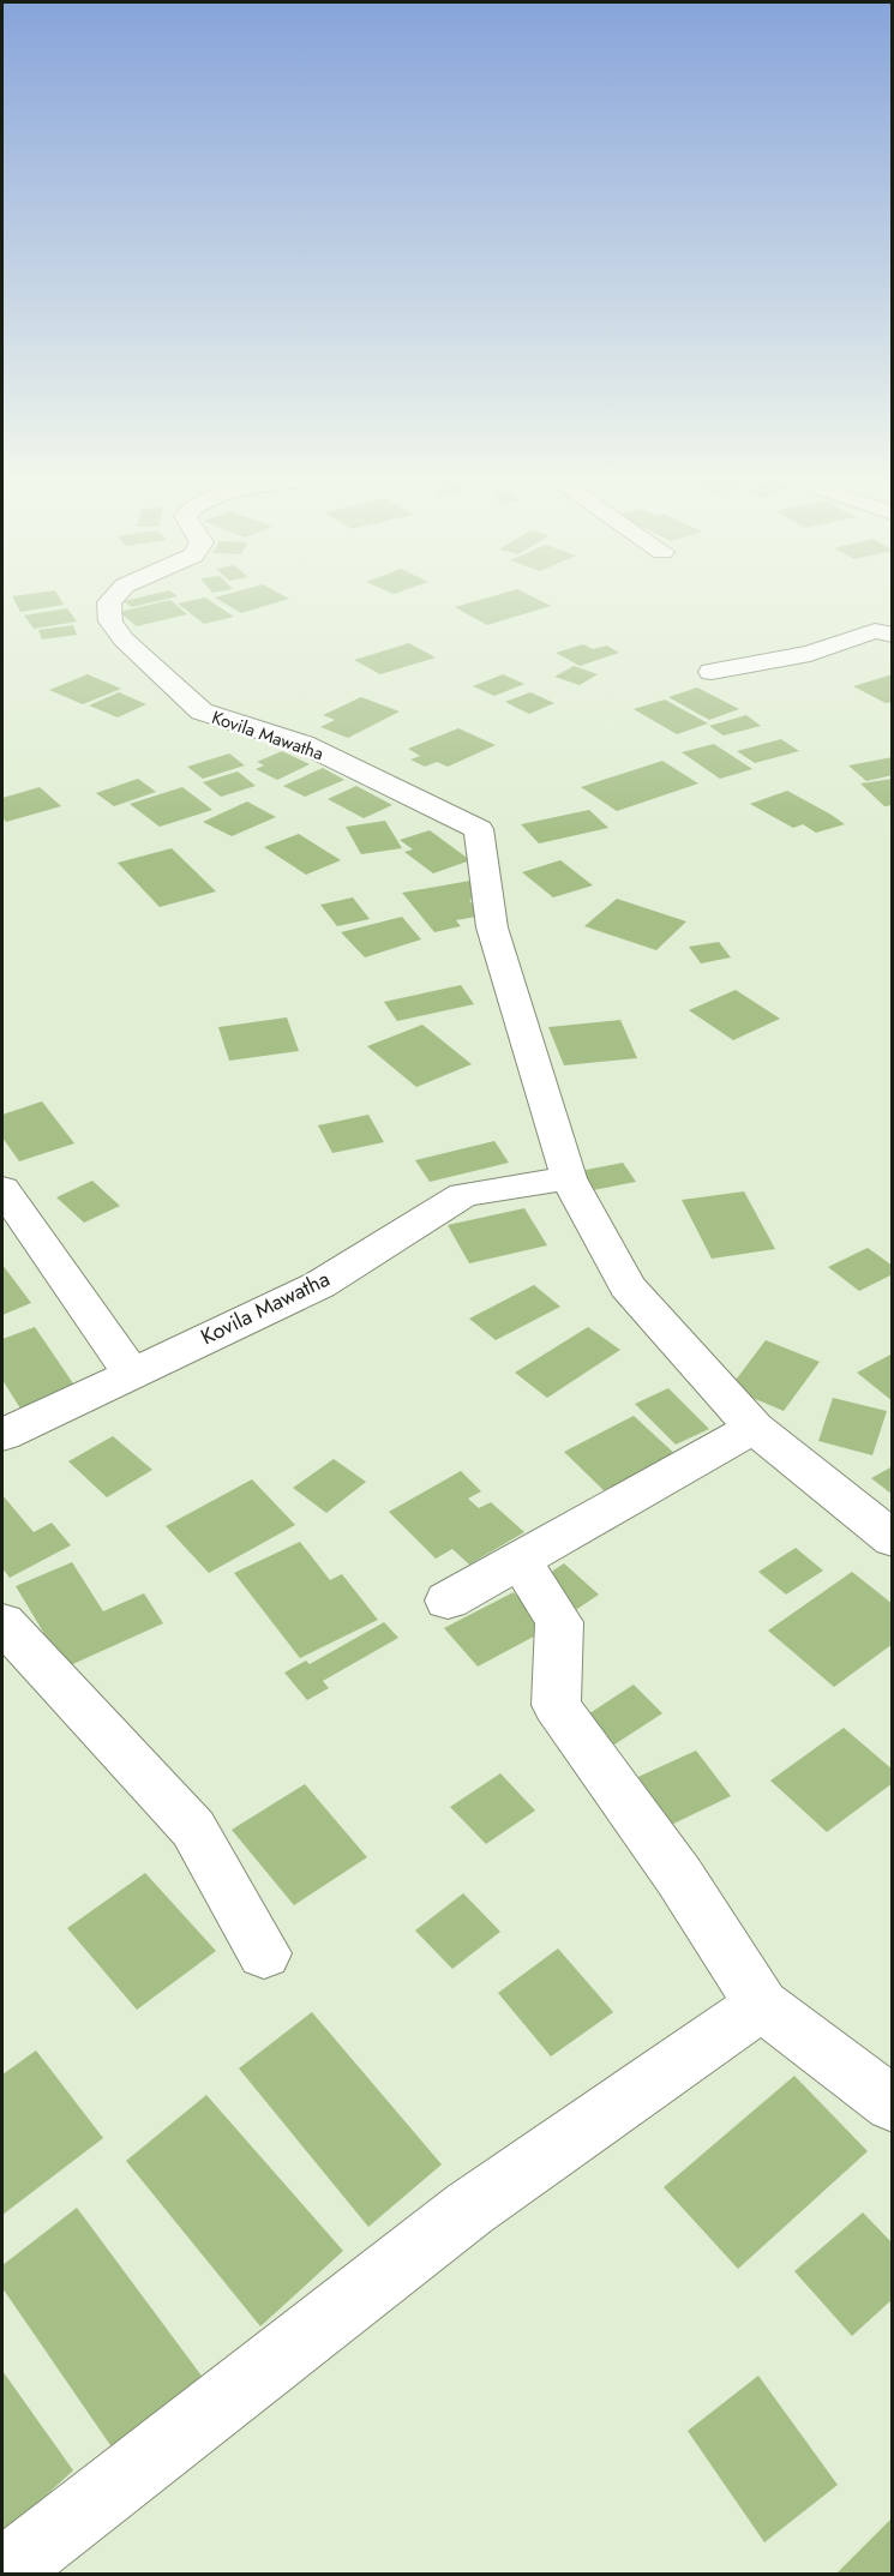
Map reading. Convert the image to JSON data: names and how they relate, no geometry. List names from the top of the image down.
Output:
{
  "streets": {
    "street": ["Kovila Mawatha"]
  }
}
